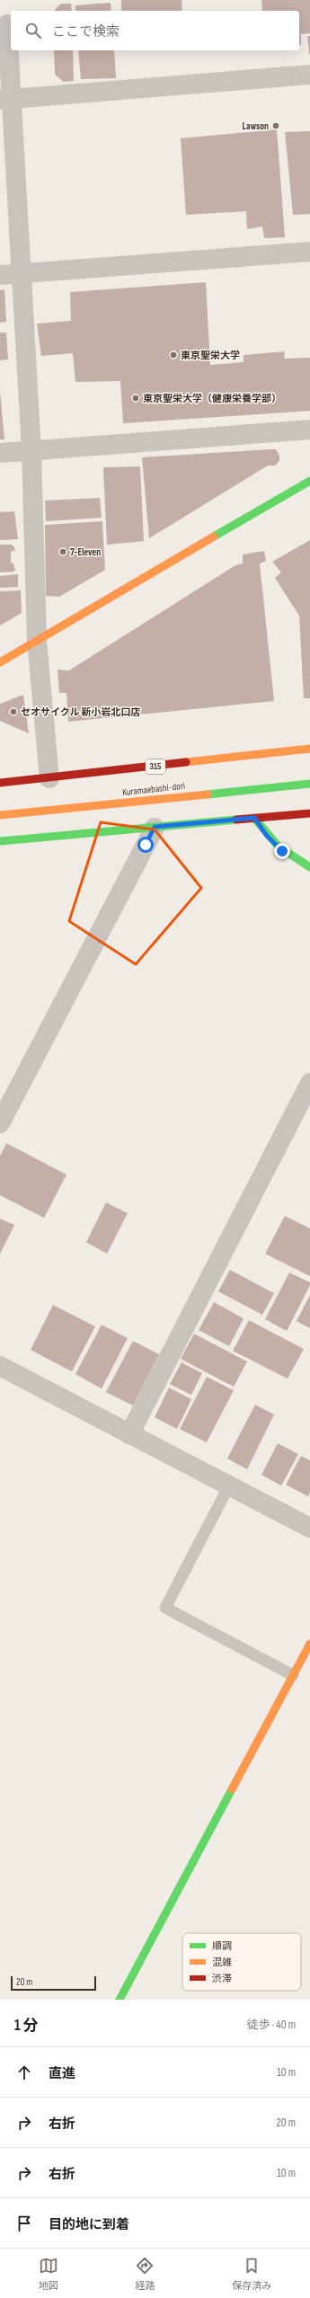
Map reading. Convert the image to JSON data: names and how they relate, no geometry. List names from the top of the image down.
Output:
{
  "streets": {
    "main road": ["315", "Kuramaebashi-dori"]
  },
  "places": [
    "Lawson",
    "東京聖栄大学",
    "東京聖栄大学（健康栄養学部）",
    "7-Eleven",
    "セオサイクル 新小岩北口店"
  ],
  "legend": ["順調", "混雑", "渋滞"],
  "scale_bar": "20 m",
  "page": {
    "search": "ここで検索",
    "scale": "20 m",
    "heading": ["1 分", "徒歩 · 40 m"],
    "list": [
      ["直進", "10 m"],
      ["右折", "20 m"],
      ["右折", "10 m"],
      "目的地に到着"
    ],
    "nav": ["地図", "経路", "保存済み"]
  }
}
